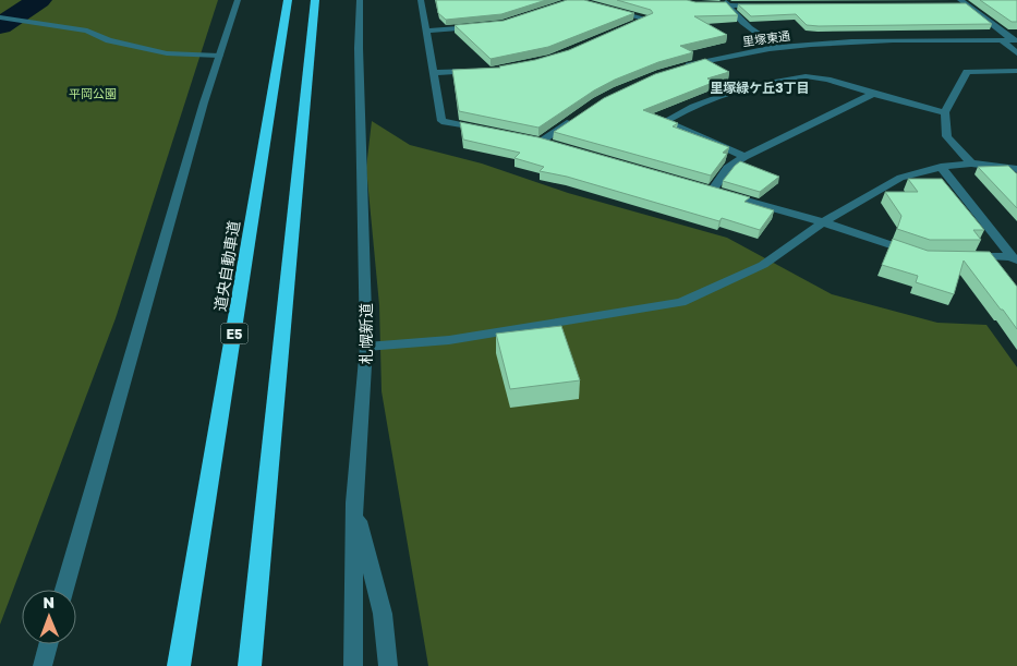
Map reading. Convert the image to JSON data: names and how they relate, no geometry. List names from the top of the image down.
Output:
{
  "streets": {
    "highway": ["道央自動車道", "E5"],
    "street": ["里塚東通", "札幌新道"]
  },
  "districts": ["里塚緑ケ丘3丁目"],
  "parks": ["平岡公園"],
  "north": "top"
}
